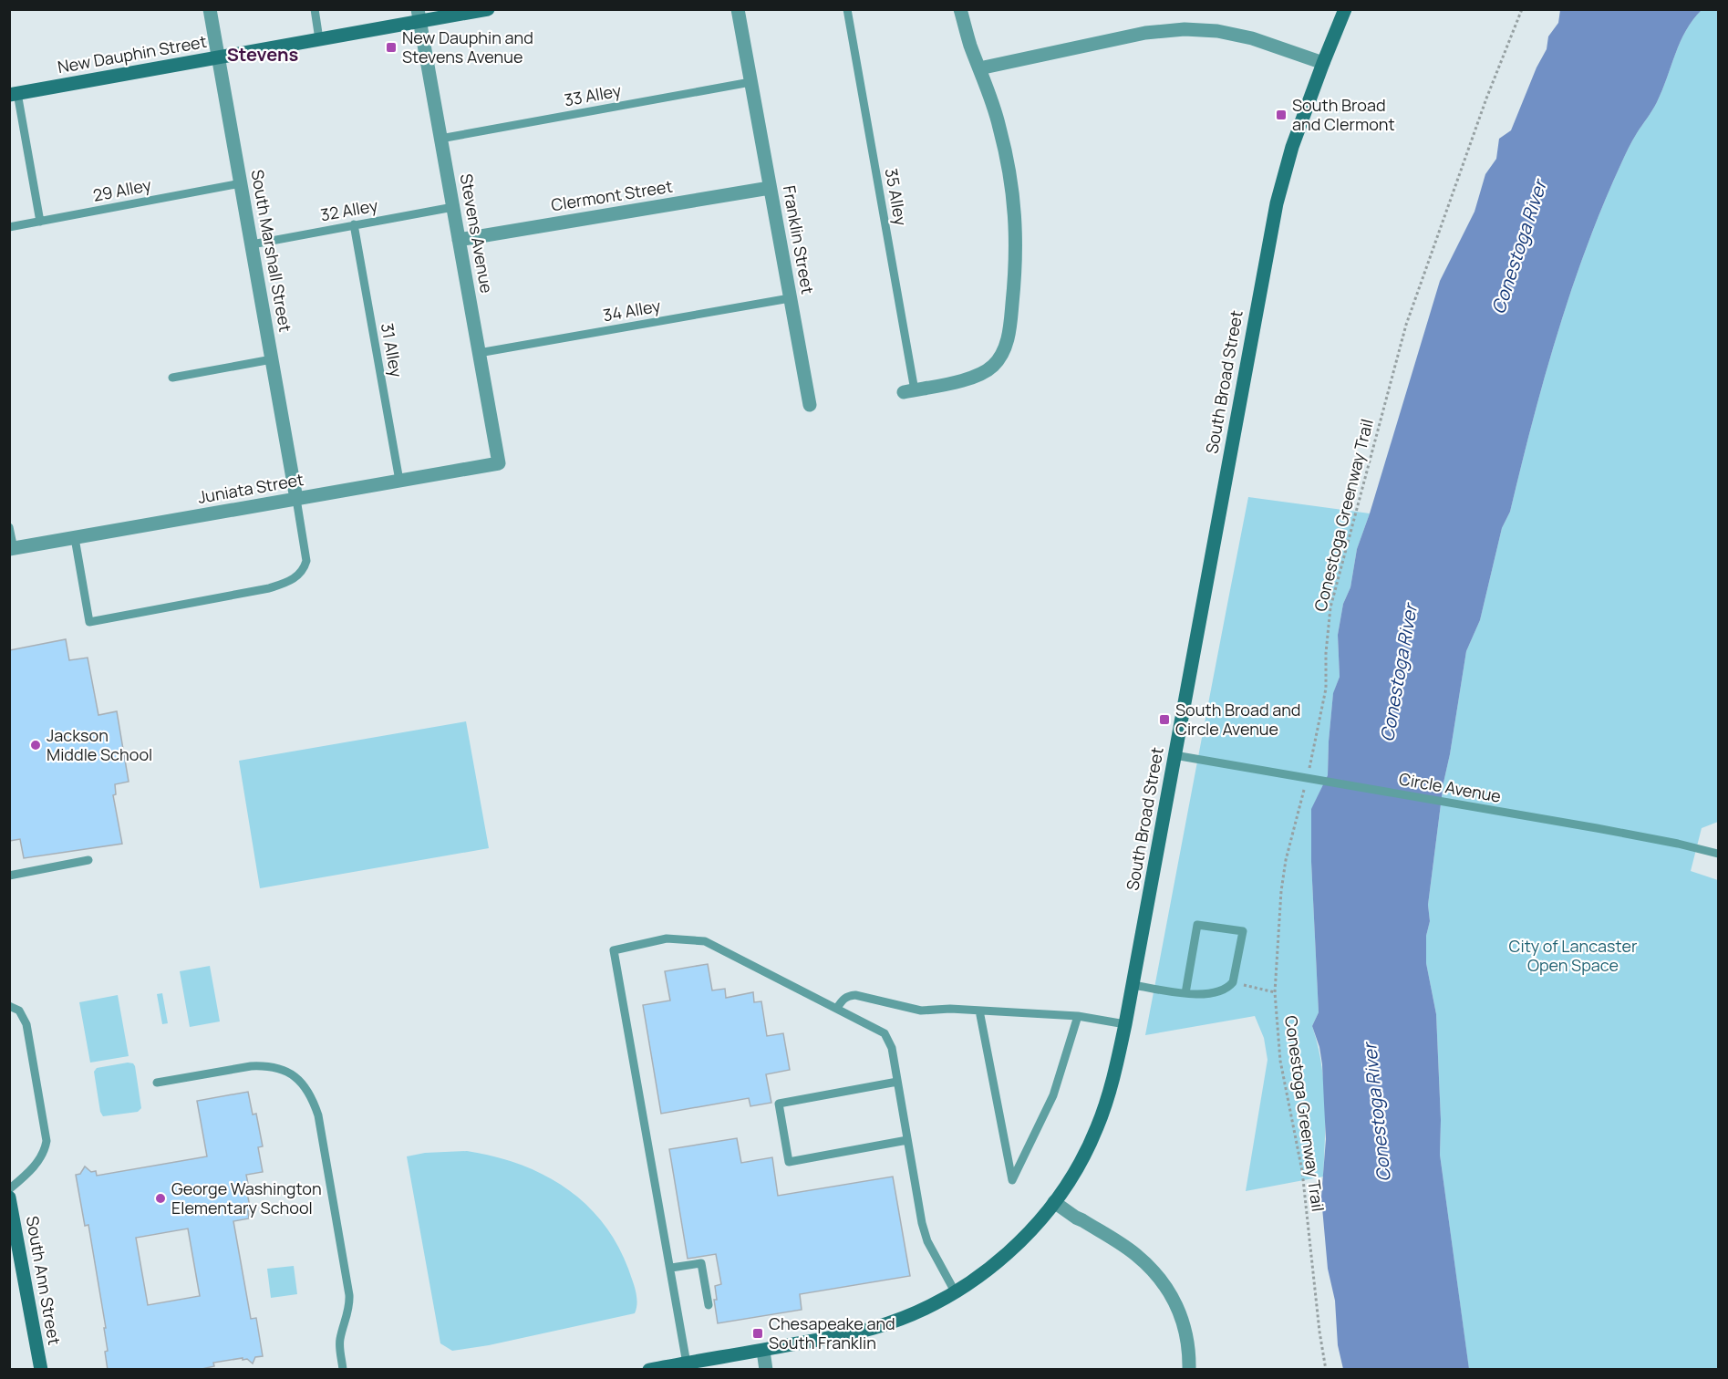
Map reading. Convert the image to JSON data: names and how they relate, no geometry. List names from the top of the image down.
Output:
{
  "streets": {
    "main road": ["New Dauphin Street", "South Broad Street", "South Ann Street"],
    "street": [
      "Clermont Street",
      "Stevens Avenue",
      "Franklin Street",
      "South Marshall Street",
      "Juniata Street"
    ],
    "lane": [
      "33 Alley",
      "29 Alley",
      "35 Alley",
      "32 Alley",
      "34 Alley",
      "31 Alley",
      "Circle Avenue"
    ],
    "path": ["Conestoga Greenway Trail"]
  },
  "crossings": [
    ["New Dauphin Street", "Stevens Avenue"],
    ["New Dauphin Street", "South Marshall Street"],
    ["33 Alley", "Stevens Avenue"],
    ["33 Alley", "Franklin Street"],
    ["29 Alley", "South Marshall Street"],
    ["Clermont Street", "Stevens Avenue"],
    ["Clermont Street", "Franklin Street"],
    ["32 Alley", "Stevens Avenue"],
    ["32 Alley", "South Marshall Street"],
    ["32 Alley", "31 Alley"],
    ["Stevens Avenue", "34 Alley"],
    ["Stevens Avenue", "Juniata Street"],
    ["Franklin Street", "34 Alley"],
    ["South Marshall Street", "Juniata Street"],
    ["31 Alley", "Juniata Street"],
    ["South Broad Street", "Circle Avenue"]
  ],
  "districts": ["Stevens"],
  "water": ["Conestoga River"],
  "parks": ["City of Lancaster Open Space"],
  "places": {
    "transit": [
      "New Dauphin and Stevens Avenue",
      "South Broad and Clermont",
      "South Broad and Circle Avenue",
      "Chesapeake and South Franklin"
    ],
    "other": ["Jackson Middle School", "George Washington Elementary School"]
  }
}
